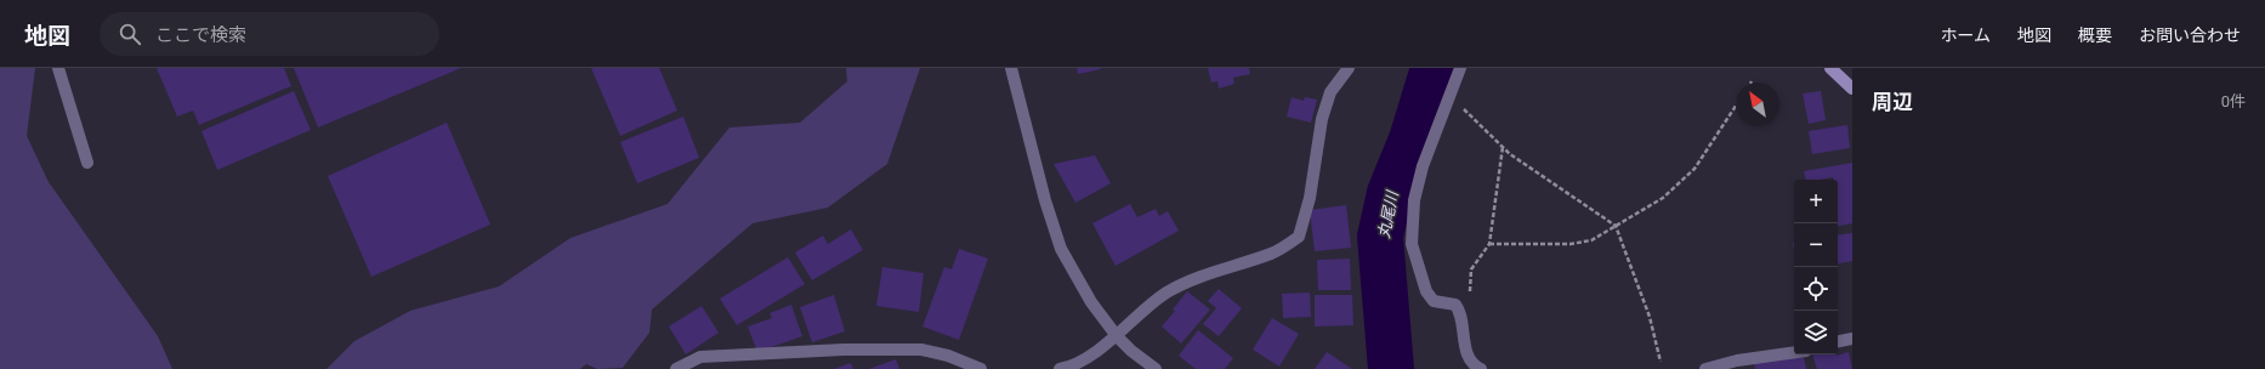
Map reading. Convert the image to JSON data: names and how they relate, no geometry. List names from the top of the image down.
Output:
{
  "water": ["丸尾川"],
  "north": "top left",
  "page": {
    "header": "地図",
    "search": "ここで検索",
    "nav": [
      "ホーム",
      "地図",
      "概要",
      "お問い合わせ"
    ],
    "heading": ["周辺", "0件"],
    "map_buttons": ["+", "−"]
  }
}
